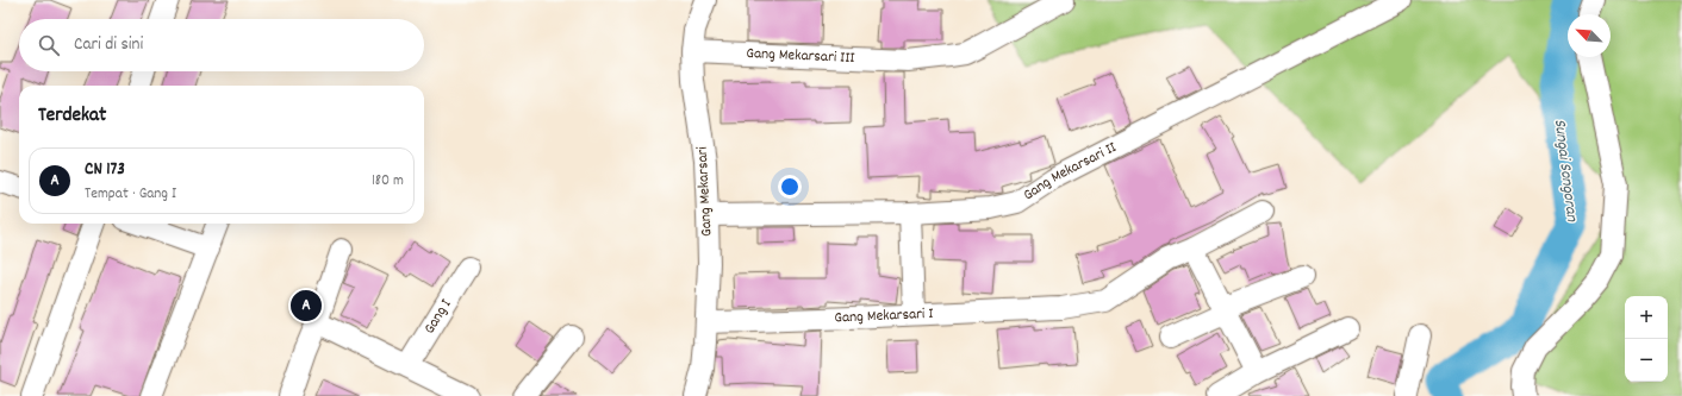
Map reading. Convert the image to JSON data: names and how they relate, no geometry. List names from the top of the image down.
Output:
{
  "streets": {
    "street": [
      "Gang Mekarsari III",
      "Gang Mekarsari II",
      "Gang Mekarsari",
      "Gang I",
      "Gang Mekarsari I"
    ]
  },
  "crossings": [
    ["Gang Mekarsari III", "Gang Mekarsari"],
    ["Gang Mekarsari II", "Gang Mekarsari"],
    ["Gang Mekarsari", "Gang Mekarsari I"]
  ],
  "water": ["Sungai Songoran"],
  "north": "top left",
  "page": {
    "search": "Cari di sini",
    "heading": "Terdekat",
    "list": [
      {
        "mark": "A",
        "name": "CN 173",
        "note": "Tempat · Gang I",
        "value": "180 m"
      }
    ],
    "pins": "A",
    "map_buttons": ["+", "−"]
  }
}
